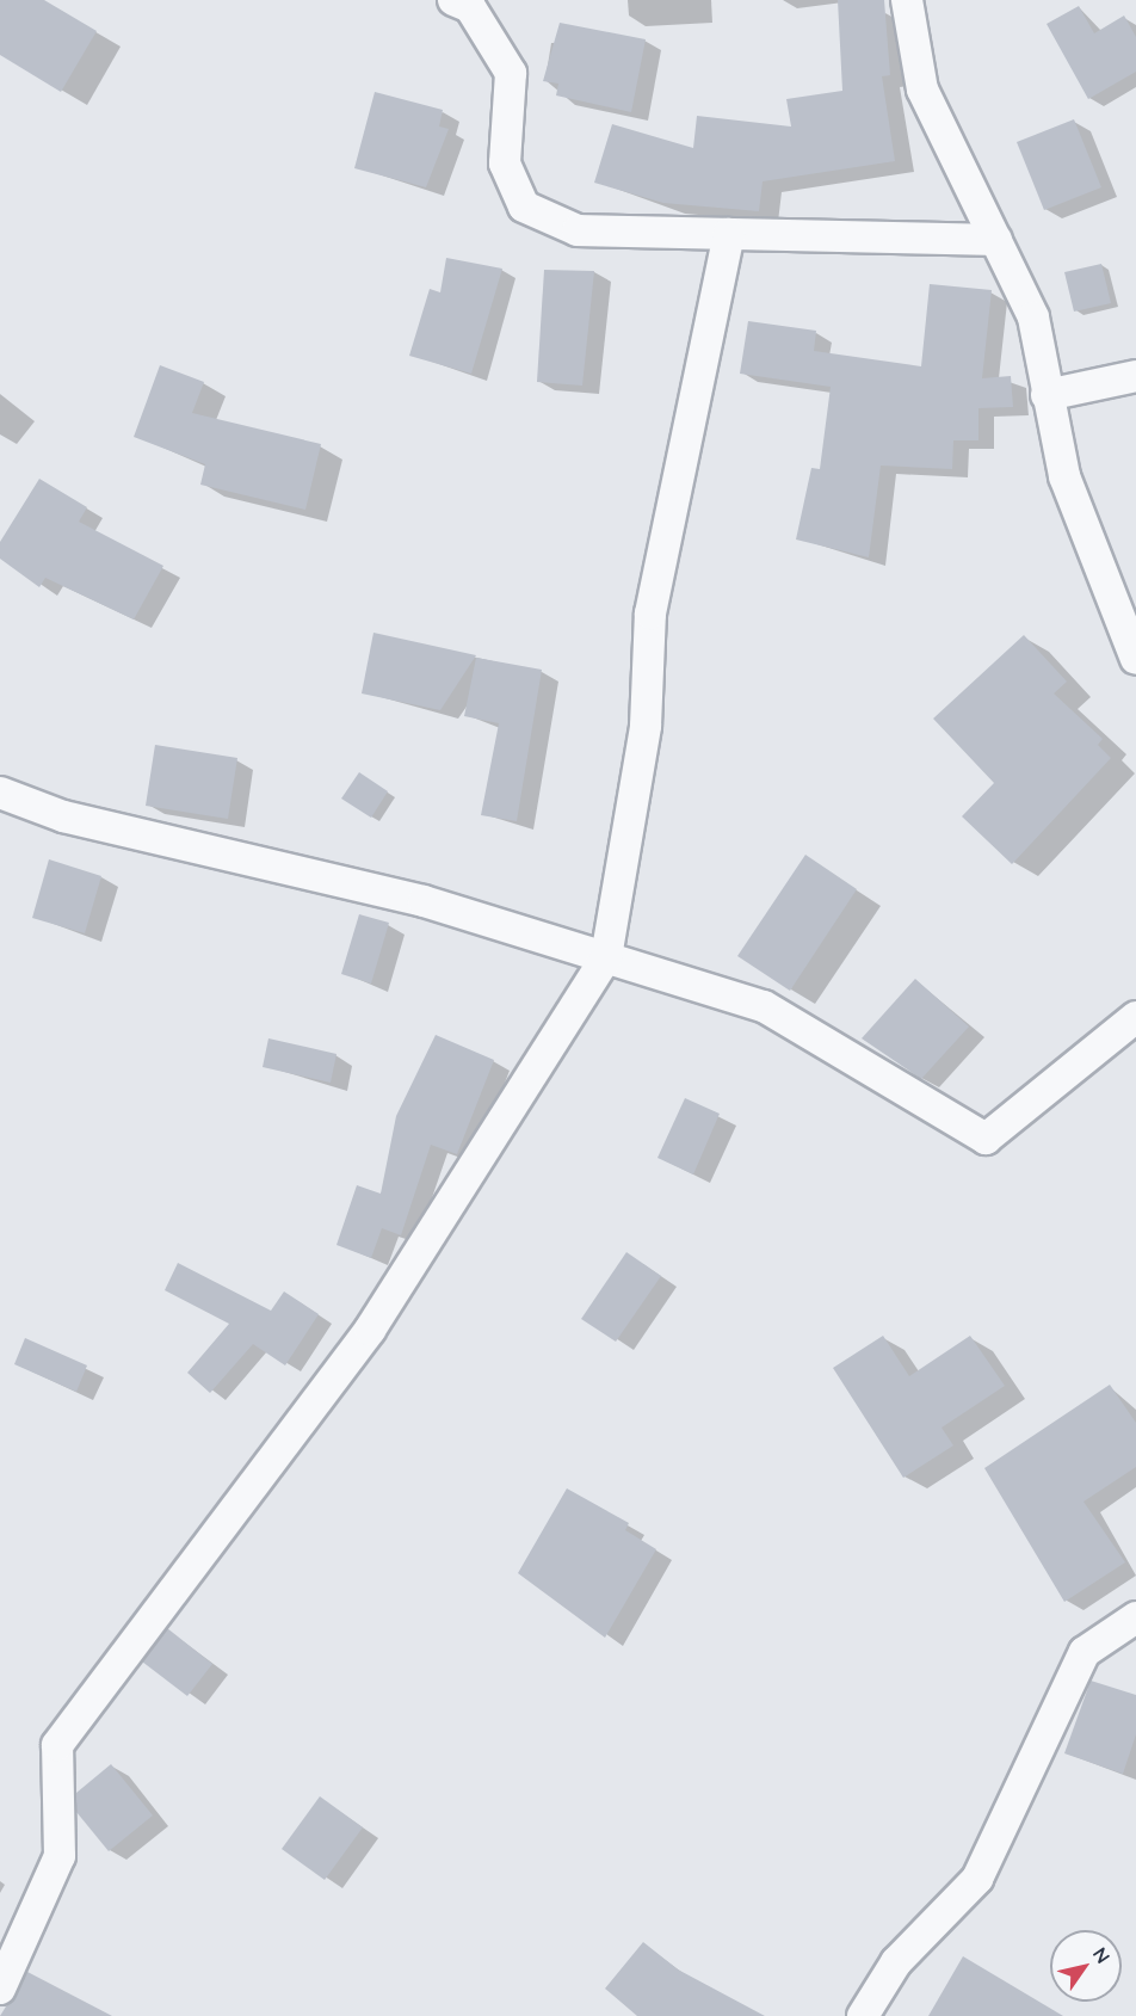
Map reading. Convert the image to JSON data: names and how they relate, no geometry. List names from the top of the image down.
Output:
{
  "north": "top right"
}
